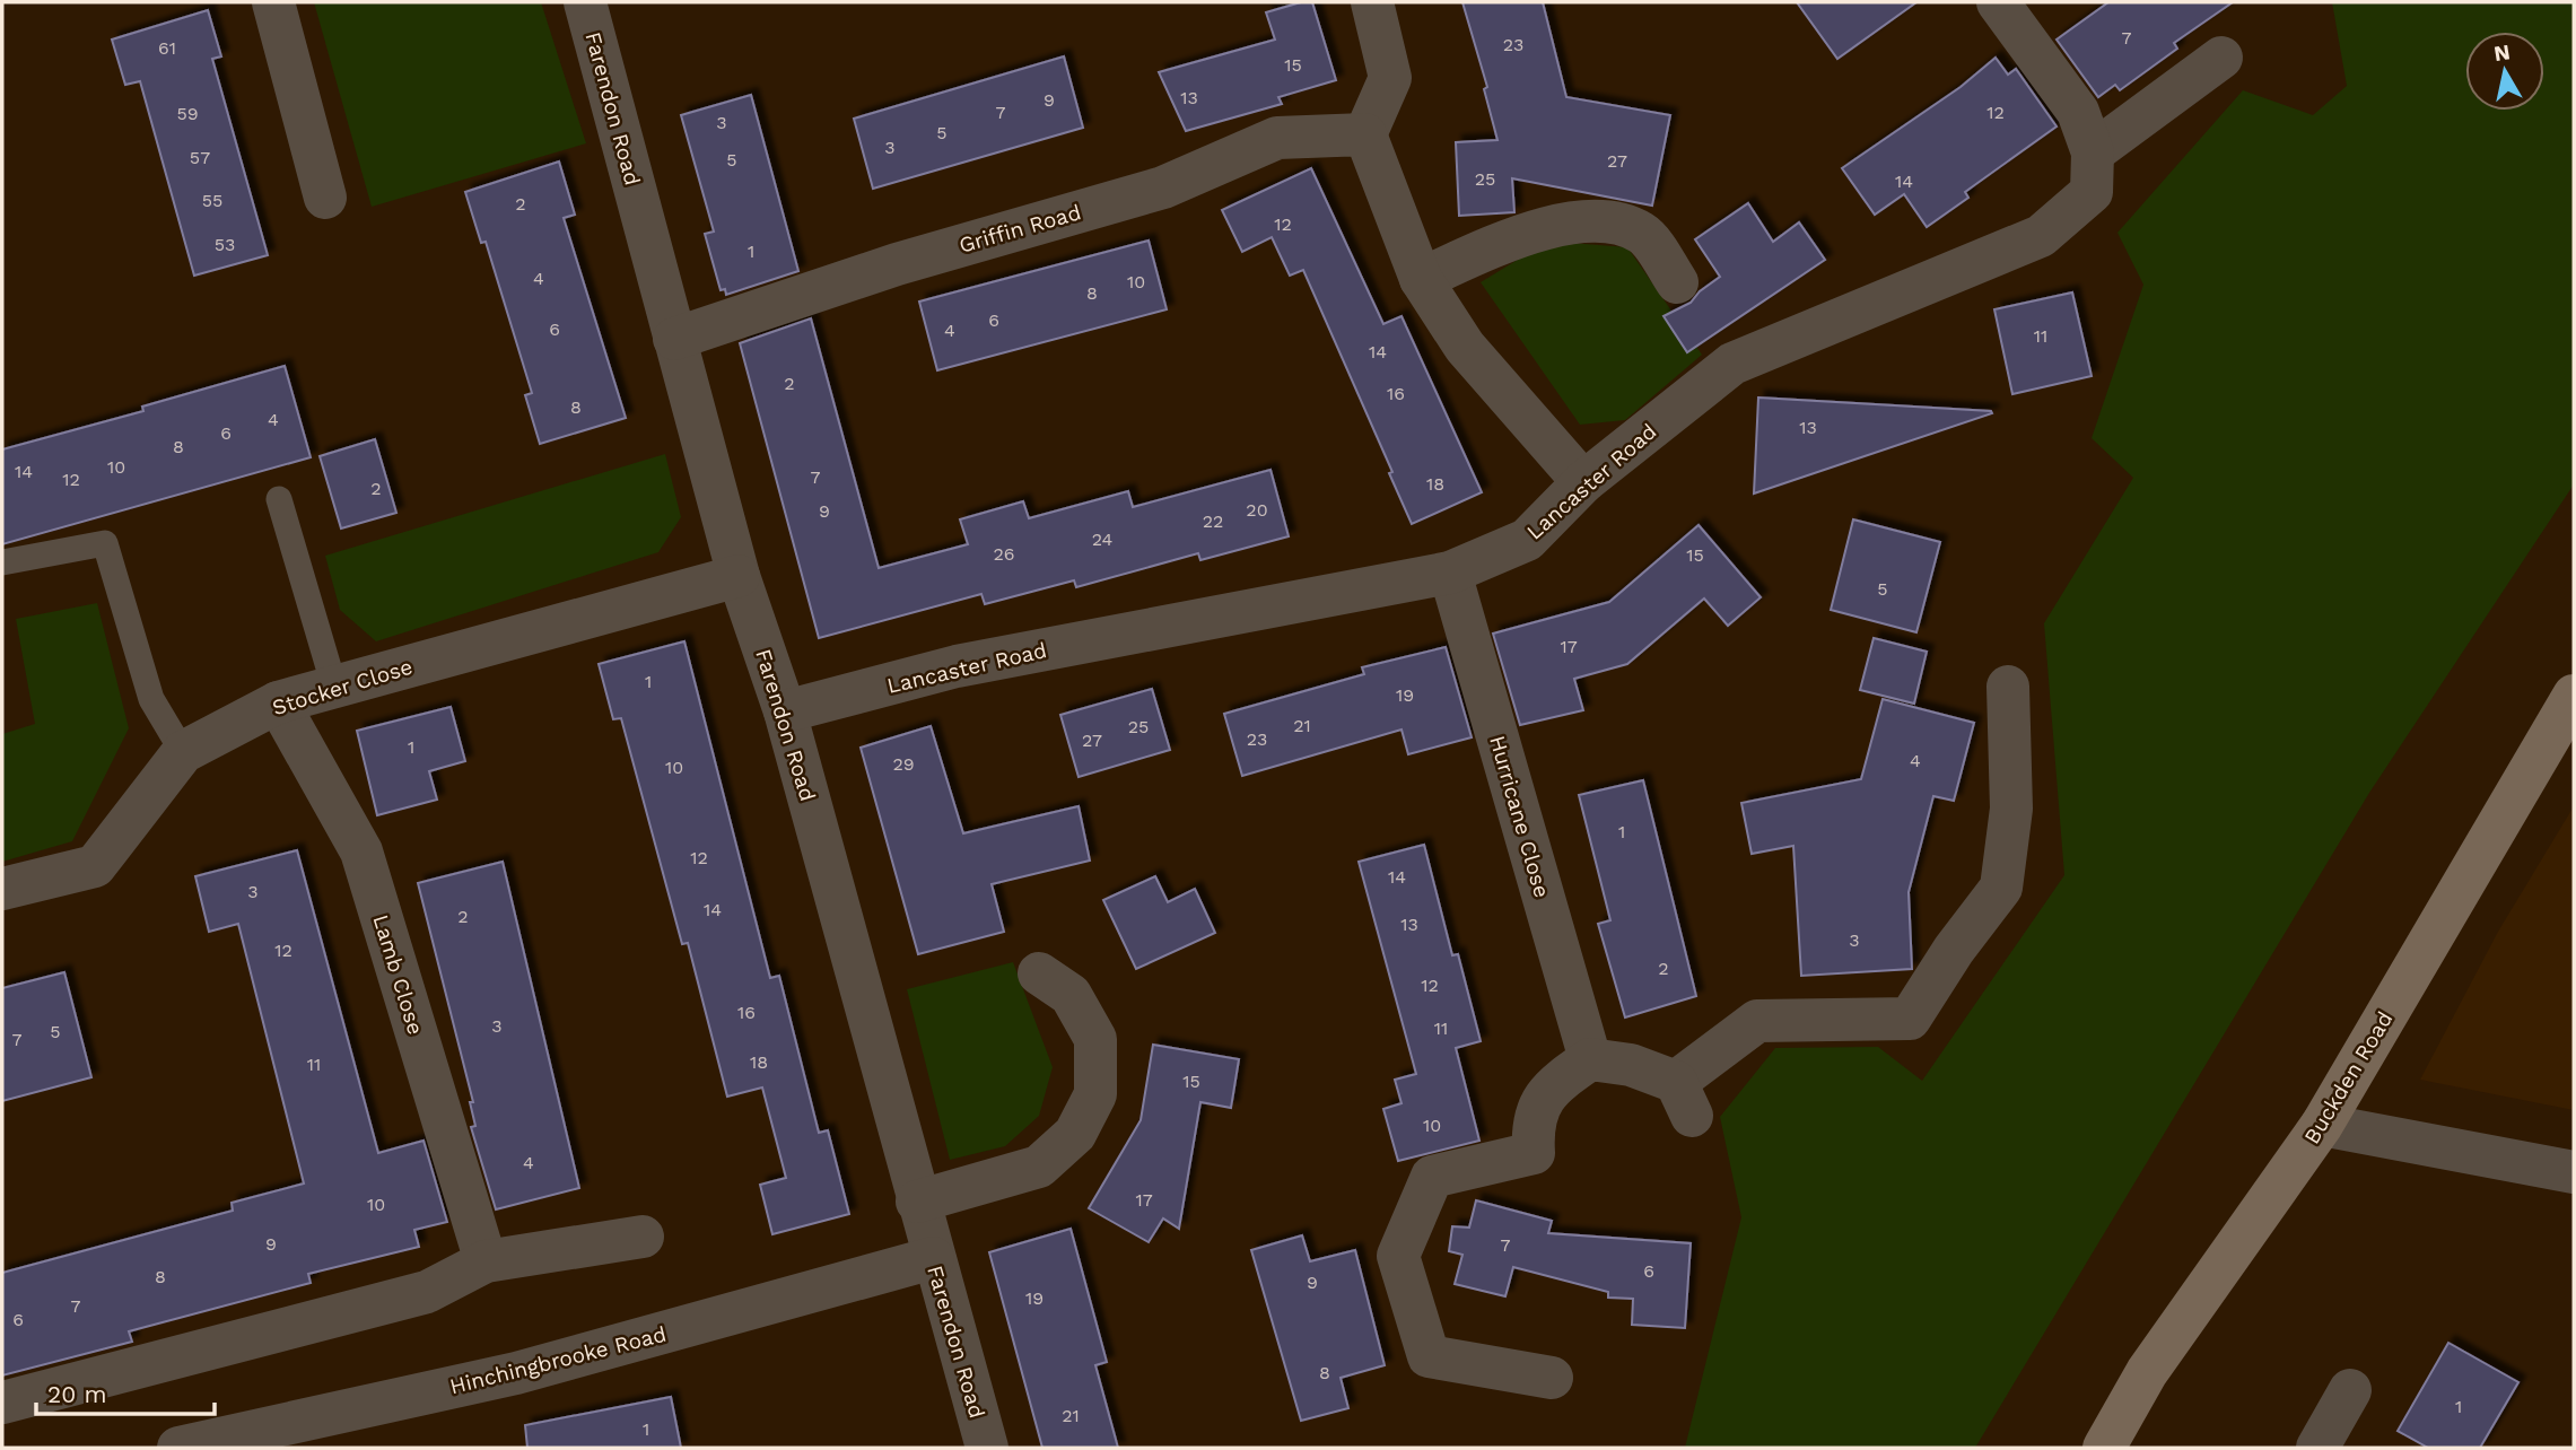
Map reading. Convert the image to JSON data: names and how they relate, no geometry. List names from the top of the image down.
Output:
{
  "streets": {
    "main road": ["Buckden Road"],
    "street": [
      "Farendon Road",
      "Griffin Road",
      "Lancaster Road",
      "Stocker Close",
      "Hurricane Close",
      "Lamb Close",
      "Hinchingbrooke Road"
    ]
  },
  "crossings": [
    ["Farendon Road", "Griffin Road"],
    ["Farendon Road", "Lancaster Road"],
    ["Farendon Road", "Stocker Close"],
    ["Farendon Road", "Hinchingbrooke Road"],
    ["Lancaster Road", "Hurricane Close"],
    ["Stocker Close", "Lamb Close"]
  ],
  "house_numbers": [
    "7",
    "23",
    "61",
    "15",
    "13",
    "9",
    "7",
    "12",
    "59",
    "3",
    "5",
    "3",
    "57",
    "5",
    "27",
    "25",
    "14",
    "55",
    "2",
    "12",
    "53",
    "1",
    "4",
    "10",
    "8",
    "6",
    "6",
    "4",
    "11",
    "14",
    "2",
    "16",
    "8",
    "4",
    "13",
    "6",
    "8",
    "10",
    "14",
    "7",
    "12",
    "18",
    "2",
    "20",
    "9",
    "22",
    "24",
    "26",
    "15",
    "5",
    "17",
    "1",
    "19",
    "21",
    "25",
    "23",
    "27",
    "1",
    "4",
    "29",
    "10",
    "1",
    "12",
    "14",
    "3",
    "14",
    "2",
    "13",
    "3",
    "12",
    "2",
    "12",
    "16",
    "3",
    "11",
    "5",
    "7",
    "18",
    "11",
    "15",
    "10",
    "4",
    "17",
    "10",
    "9",
    "7",
    "6",
    "8",
    "9",
    "19",
    "7",
    "6",
    "8",
    "1",
    "21",
    "1"
  ],
  "scale_bar": "20 m",
  "north": "top"
}
